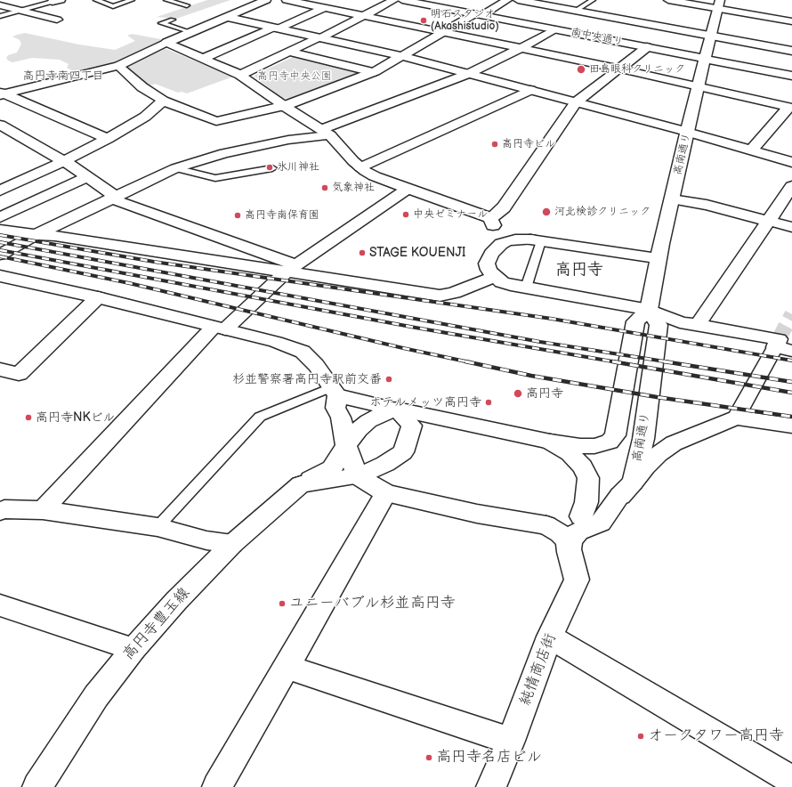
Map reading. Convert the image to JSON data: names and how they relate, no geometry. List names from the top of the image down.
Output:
{
  "streets": {
    "street": [
      "南中央通り",
      "高南通り",
      "高円寺豊玉線",
      "純情商店街"
    ]
  },
  "crossings": [
    ["南中央通り", "高南通り"],
    ["高南通り", "高円寺豊玉線"]
  ],
  "districts": ["高円寺南四丁目", "高円寺"],
  "parks": ["高円寺中央公園"],
  "places": [
    "明石スタジオ (Akashistudio)",
    "田島眼科クリニック",
    "高円寺ビル",
    "氷川神社",
    "気象神社",
    "河北検診クリニック",
    "中央ゼミナール",
    "高円寺南保育園",
    "STAGE KOUENJI",
    "杉並警察署高円寺駅前交番",
    "高円寺",
    "ホテルメッツ高円寺",
    "高円寺NKビル",
    "ユニーバブル杉並高円寺",
    "オークタワー高円寺",
    "高円寺名店ビル"
  ]
}
